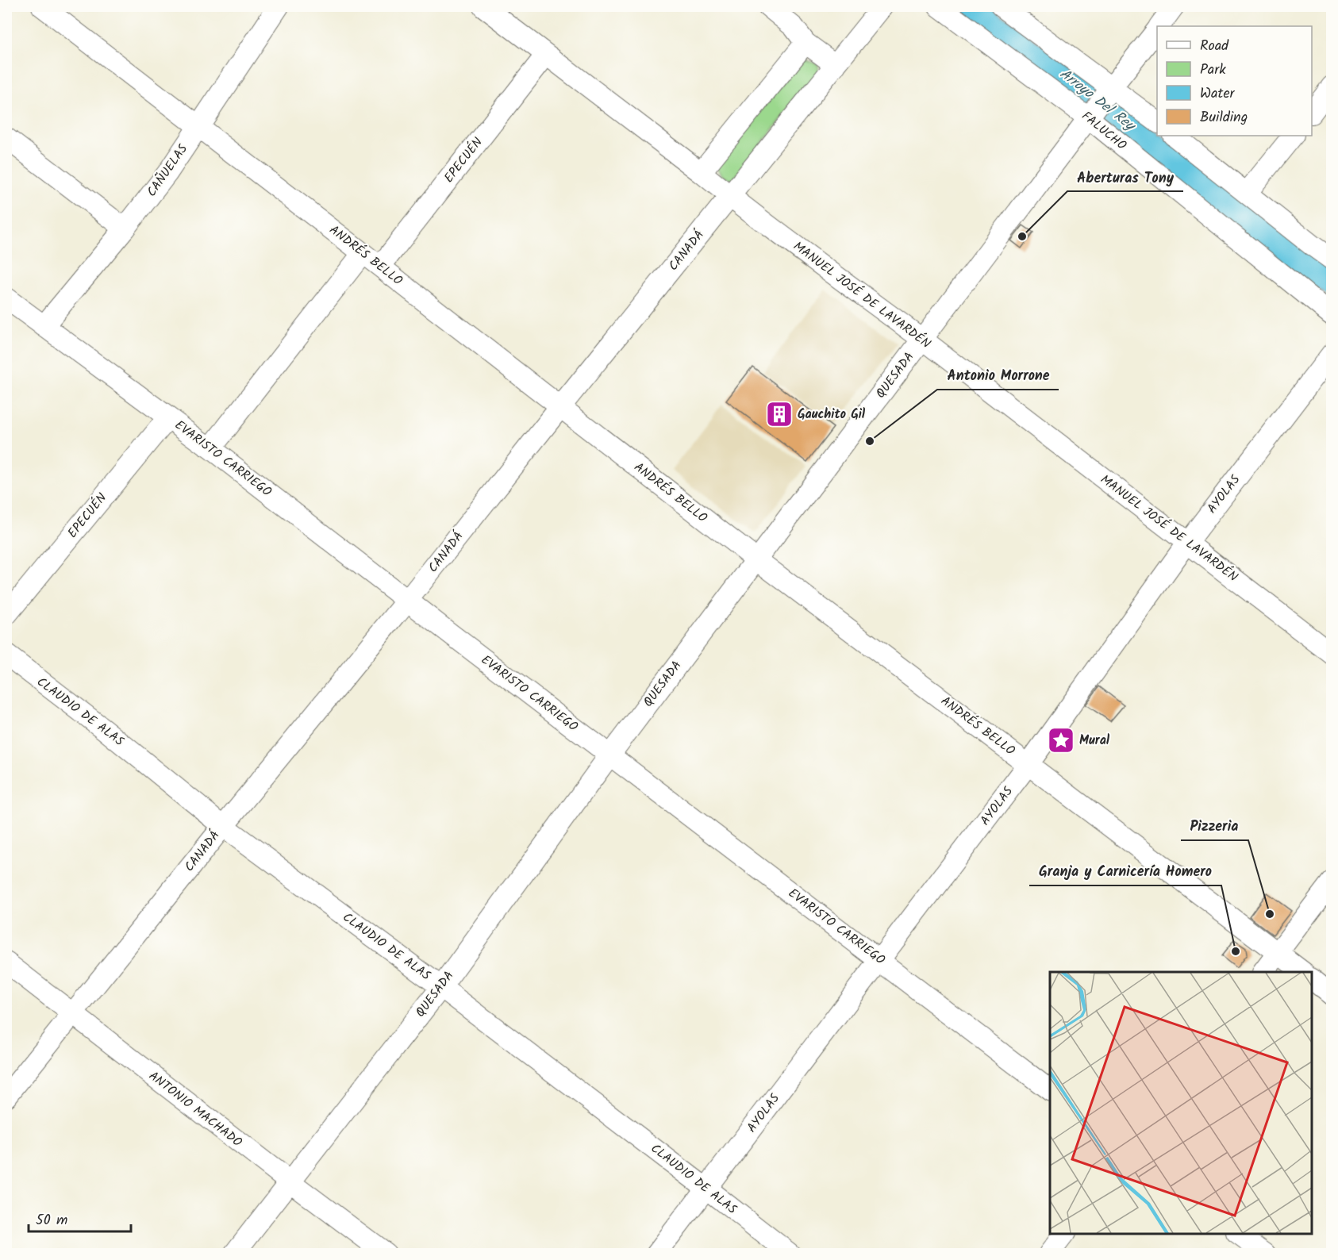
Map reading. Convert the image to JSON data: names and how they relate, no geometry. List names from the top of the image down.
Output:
{
  "streets": {
    "street": [
      "FALUCHO",
      "EPECUÉN",
      "CAÑUELAS",
      "CANADÁ",
      "ANDRÉS BELLO",
      "MANUEL JOSÉ DE LAVARDÉN",
      "QUESADA",
      "EVARISTO CARRIEGO",
      "AYOLAS",
      "CLAUDIO DE ALAS",
      "ANTONIO MACHADO"
    ]
  },
  "crossings": [
    ["FALUCHO", "QUESADA"],
    ["EPECUÉN", "ANDRÉS BELLO"],
    ["EPECUÉN", "MANUEL JOSÉ DE LAVARDÉN"],
    ["EPECUÉN", "EVARISTO CARRIEGO"],
    ["CAÑUELAS", "ANDRÉS BELLO"],
    ["CAÑUELAS", "EVARISTO CARRIEGO"],
    ["CANADÁ", "ANDRÉS BELLO"],
    ["CANADÁ", "MANUEL JOSÉ DE LAVARDÉN"],
    ["CANADÁ", "EVARISTO CARRIEGO"],
    ["CANADÁ", "CLAUDIO DE ALAS"],
    ["CANADÁ", "ANTONIO MACHADO"],
    ["ANDRÉS BELLO", "QUESADA"],
    ["ANDRÉS BELLO", "AYOLAS"],
    ["MANUEL JOSÉ DE LAVARDÉN", "QUESADA"],
    ["MANUEL JOSÉ DE LAVARDÉN", "AYOLAS"],
    ["QUESADA", "EVARISTO CARRIEGO"],
    ["QUESADA", "CLAUDIO DE ALAS"],
    ["QUESADA", "ANTONIO MACHADO"],
    ["EVARISTO CARRIEGO", "AYOLAS"],
    ["AYOLAS", "CLAUDIO DE ALAS"]
  ],
  "water": ["Arroyo Del Rey"],
  "places": {
    "other": [
      "Aberturas Tony",
      "Antonio Morrone",
      "Pizzeria",
      "Granja y Carnicería Homero"
    ],
    "building": ["Gauchito Gil"],
    "place": ["Mural"]
  },
  "legend": [
    "Road",
    "Park",
    "Water",
    "Building"
  ],
  "scale_bar": "50 m"
}
